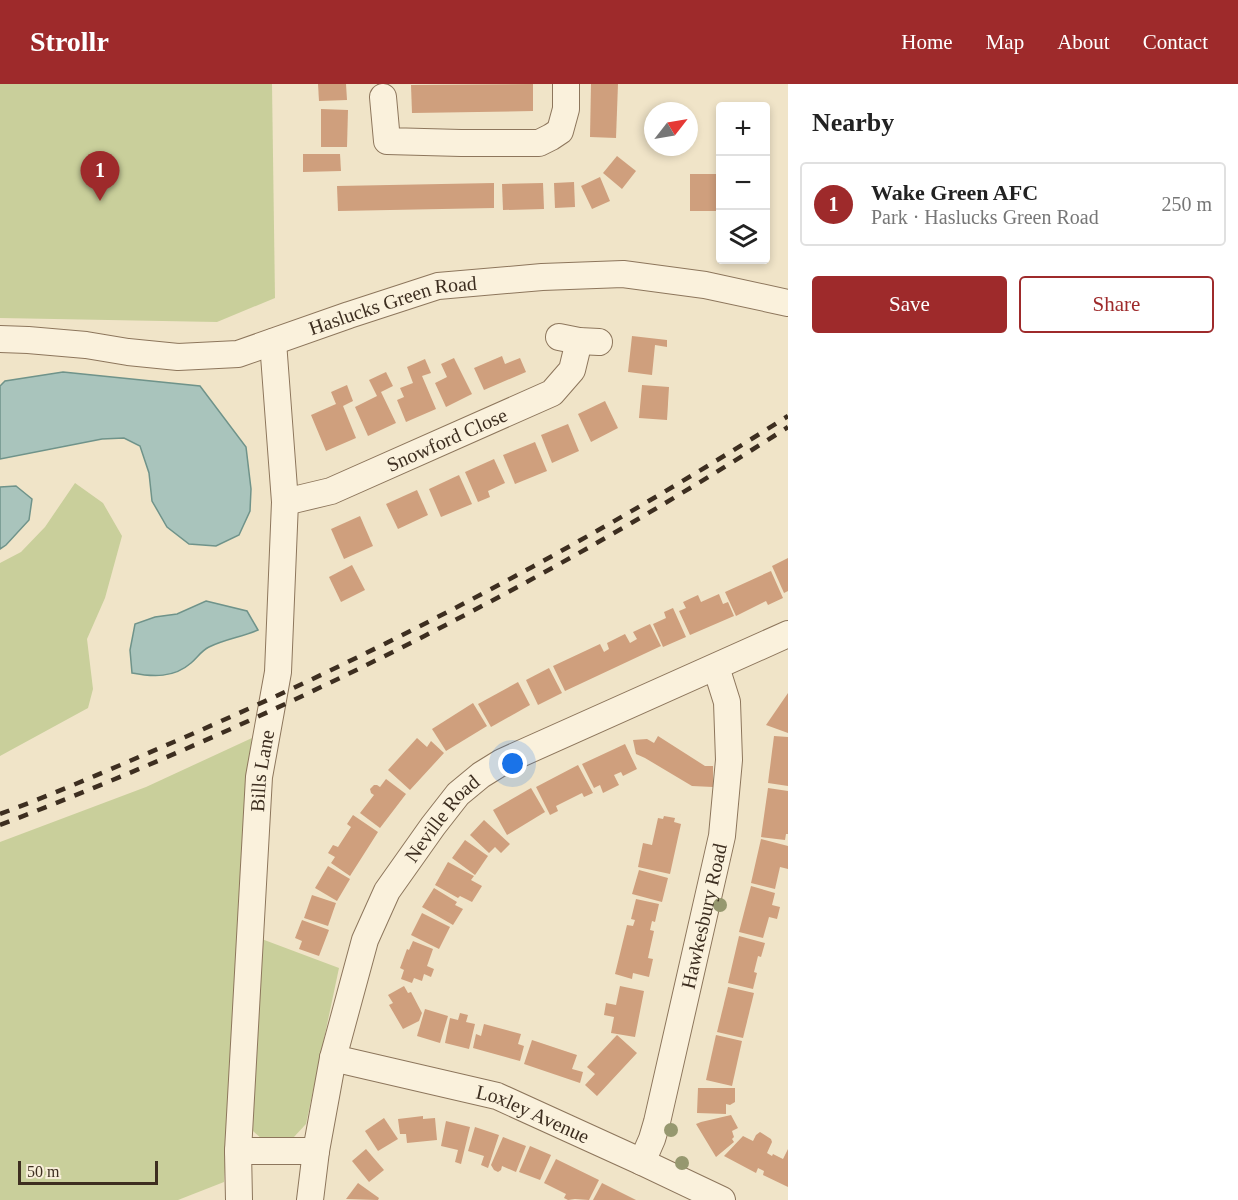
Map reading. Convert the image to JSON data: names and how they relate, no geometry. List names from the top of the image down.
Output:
{
  "streets": {
    "street": [
      "Haslucks Green Road",
      "Snowford Close",
      "Bills Lane",
      "Neville Road",
      "Hawkesbury Road",
      "Loxley Avenue"
    ]
  },
  "crossings": [
    ["Haslucks Green Road", "Bills Lane"],
    ["Snowford Close", "Bills Lane"],
    ["Neville Road", "Hawkesbury Road"],
    ["Neville Road", "Loxley Avenue"],
    ["Hawkesbury Road", "Loxley Avenue"]
  ],
  "scale_bar": "50 m",
  "north": "top right",
  "page": {
    "header": "Strollr",
    "nav": [
      "Home",
      "Map",
      "About",
      "Contact"
    ],
    "heading": "Nearby",
    "map_buttons": ["+", "−"],
    "pins": "1",
    "list": [
      {
        "mark": "1",
        "name": "Wake Green AFC",
        "note": "Park · Haslucks Green Road",
        "value": "250 m"
      }
    ],
    "buttons": ["Save", "Share"],
    "scale": "50 m"
  }
}
